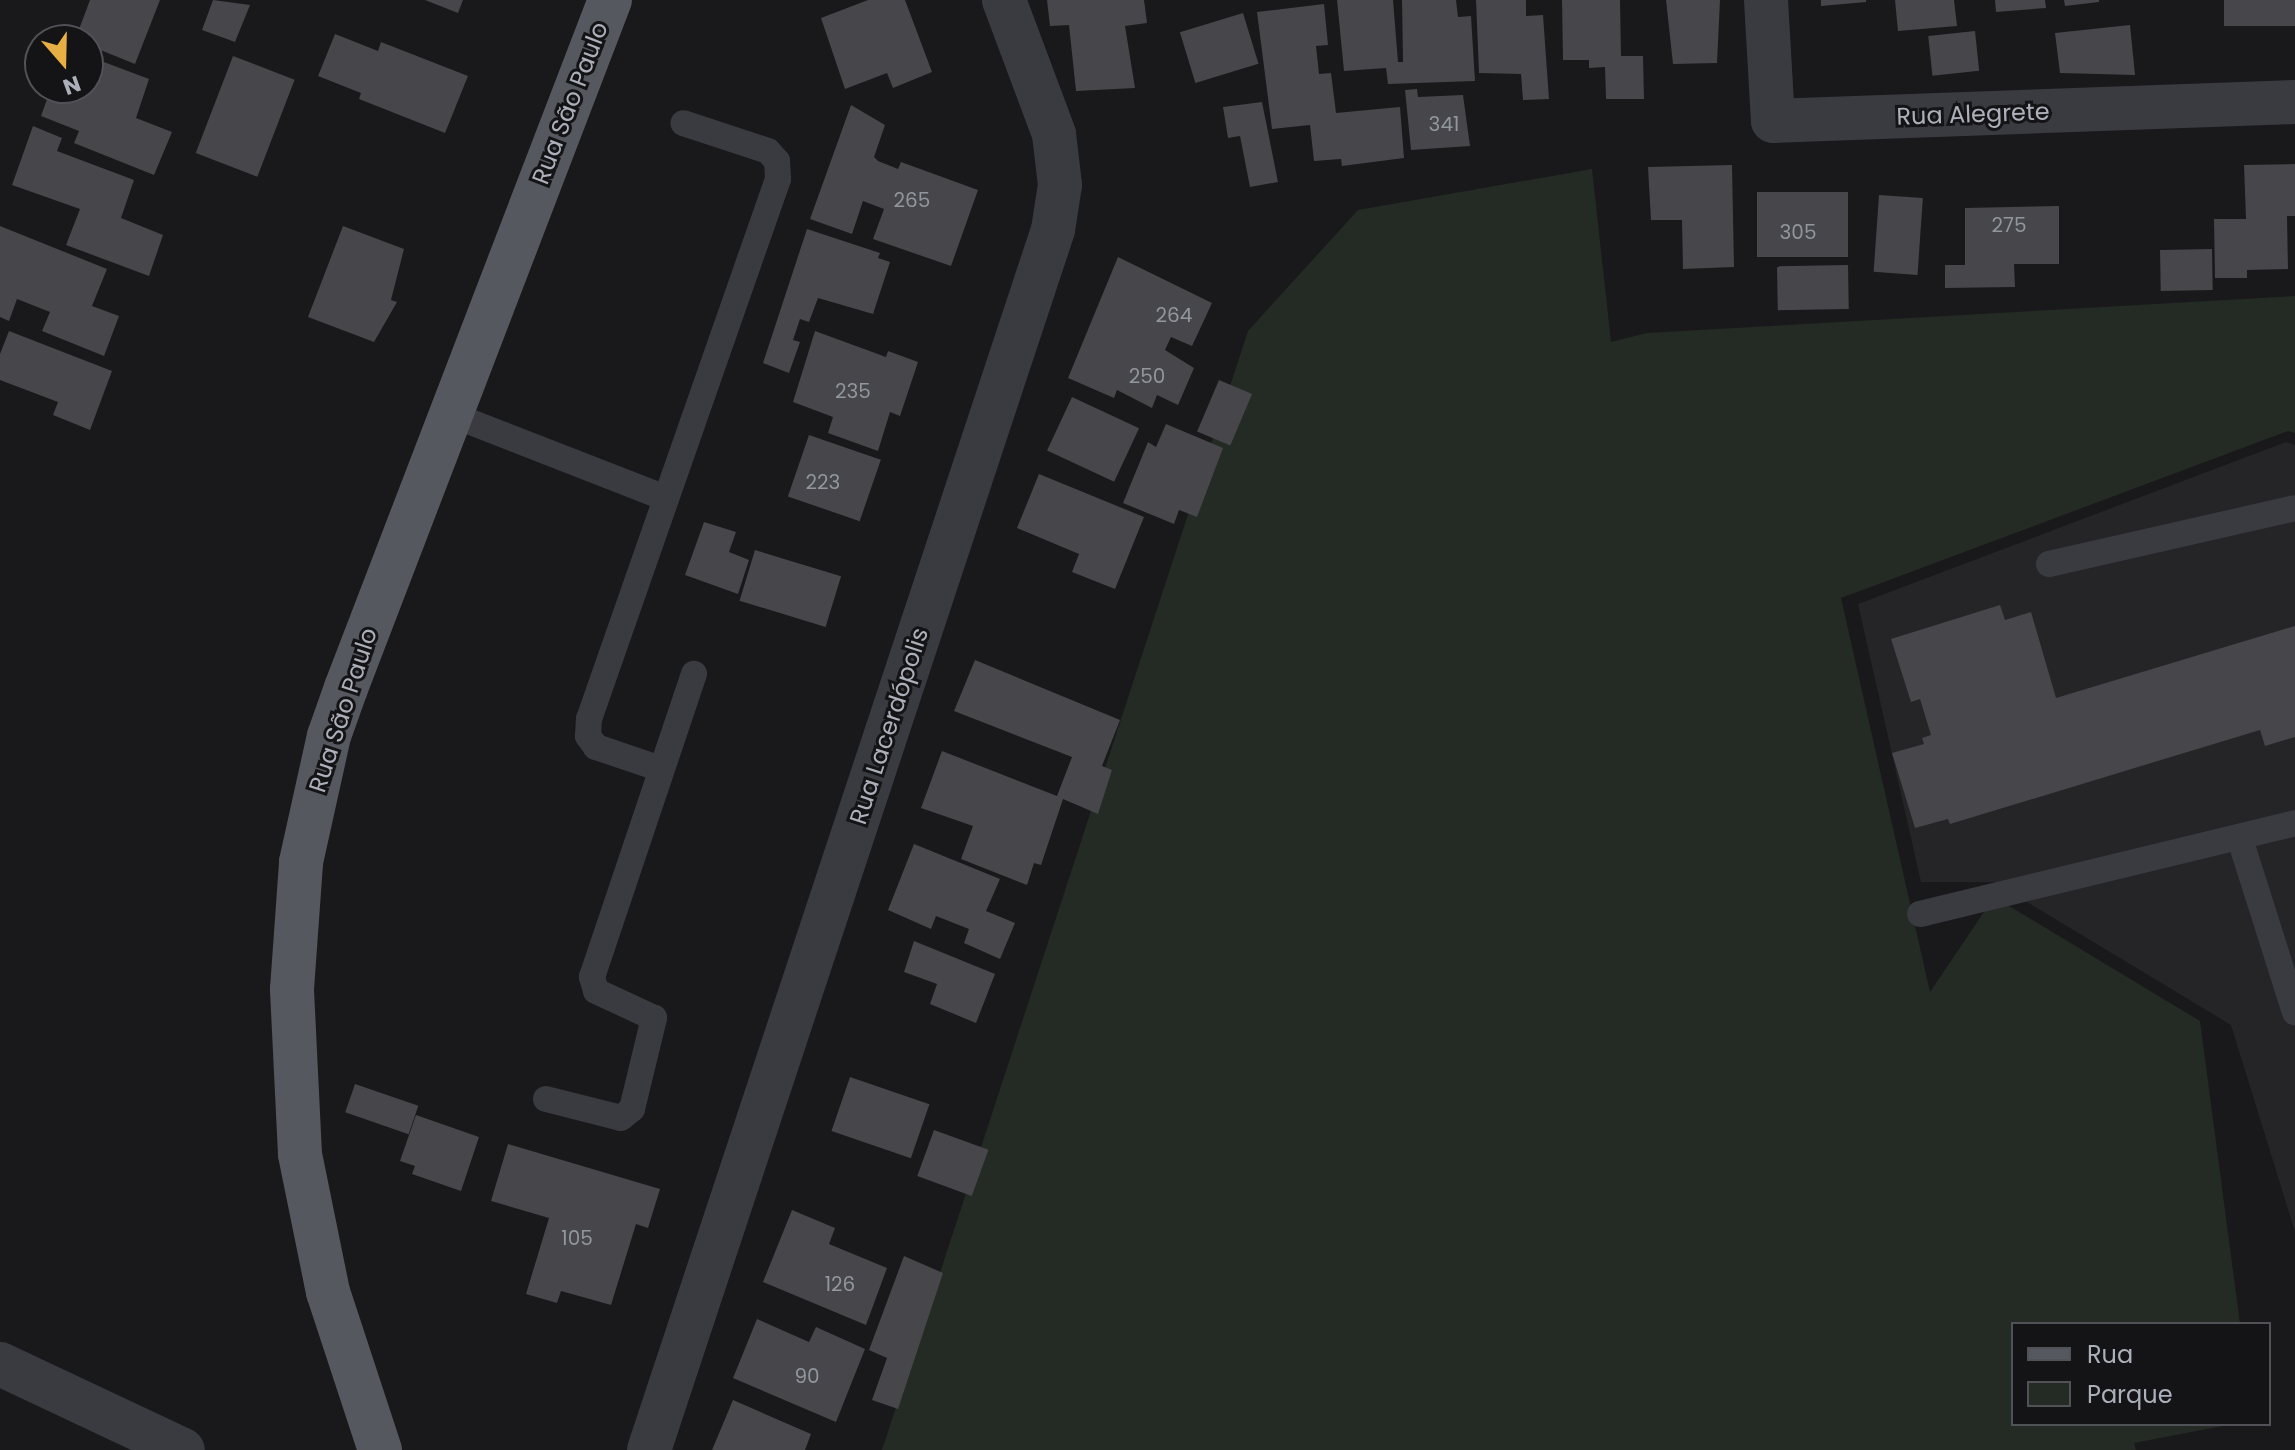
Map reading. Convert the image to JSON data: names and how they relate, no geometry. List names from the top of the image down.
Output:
{
  "streets": {
    "main road": ["Rua São Paulo"],
    "street": ["Rua Alegrete", "Rua Lacerdópolis"]
  },
  "house_numbers": [
    "341",
    "265",
    "275",
    "305",
    "264",
    "250",
    "235",
    "223",
    "105",
    "126",
    "90"
  ],
  "legend": ["Rua", "Parque"],
  "north": "bottom"
}
